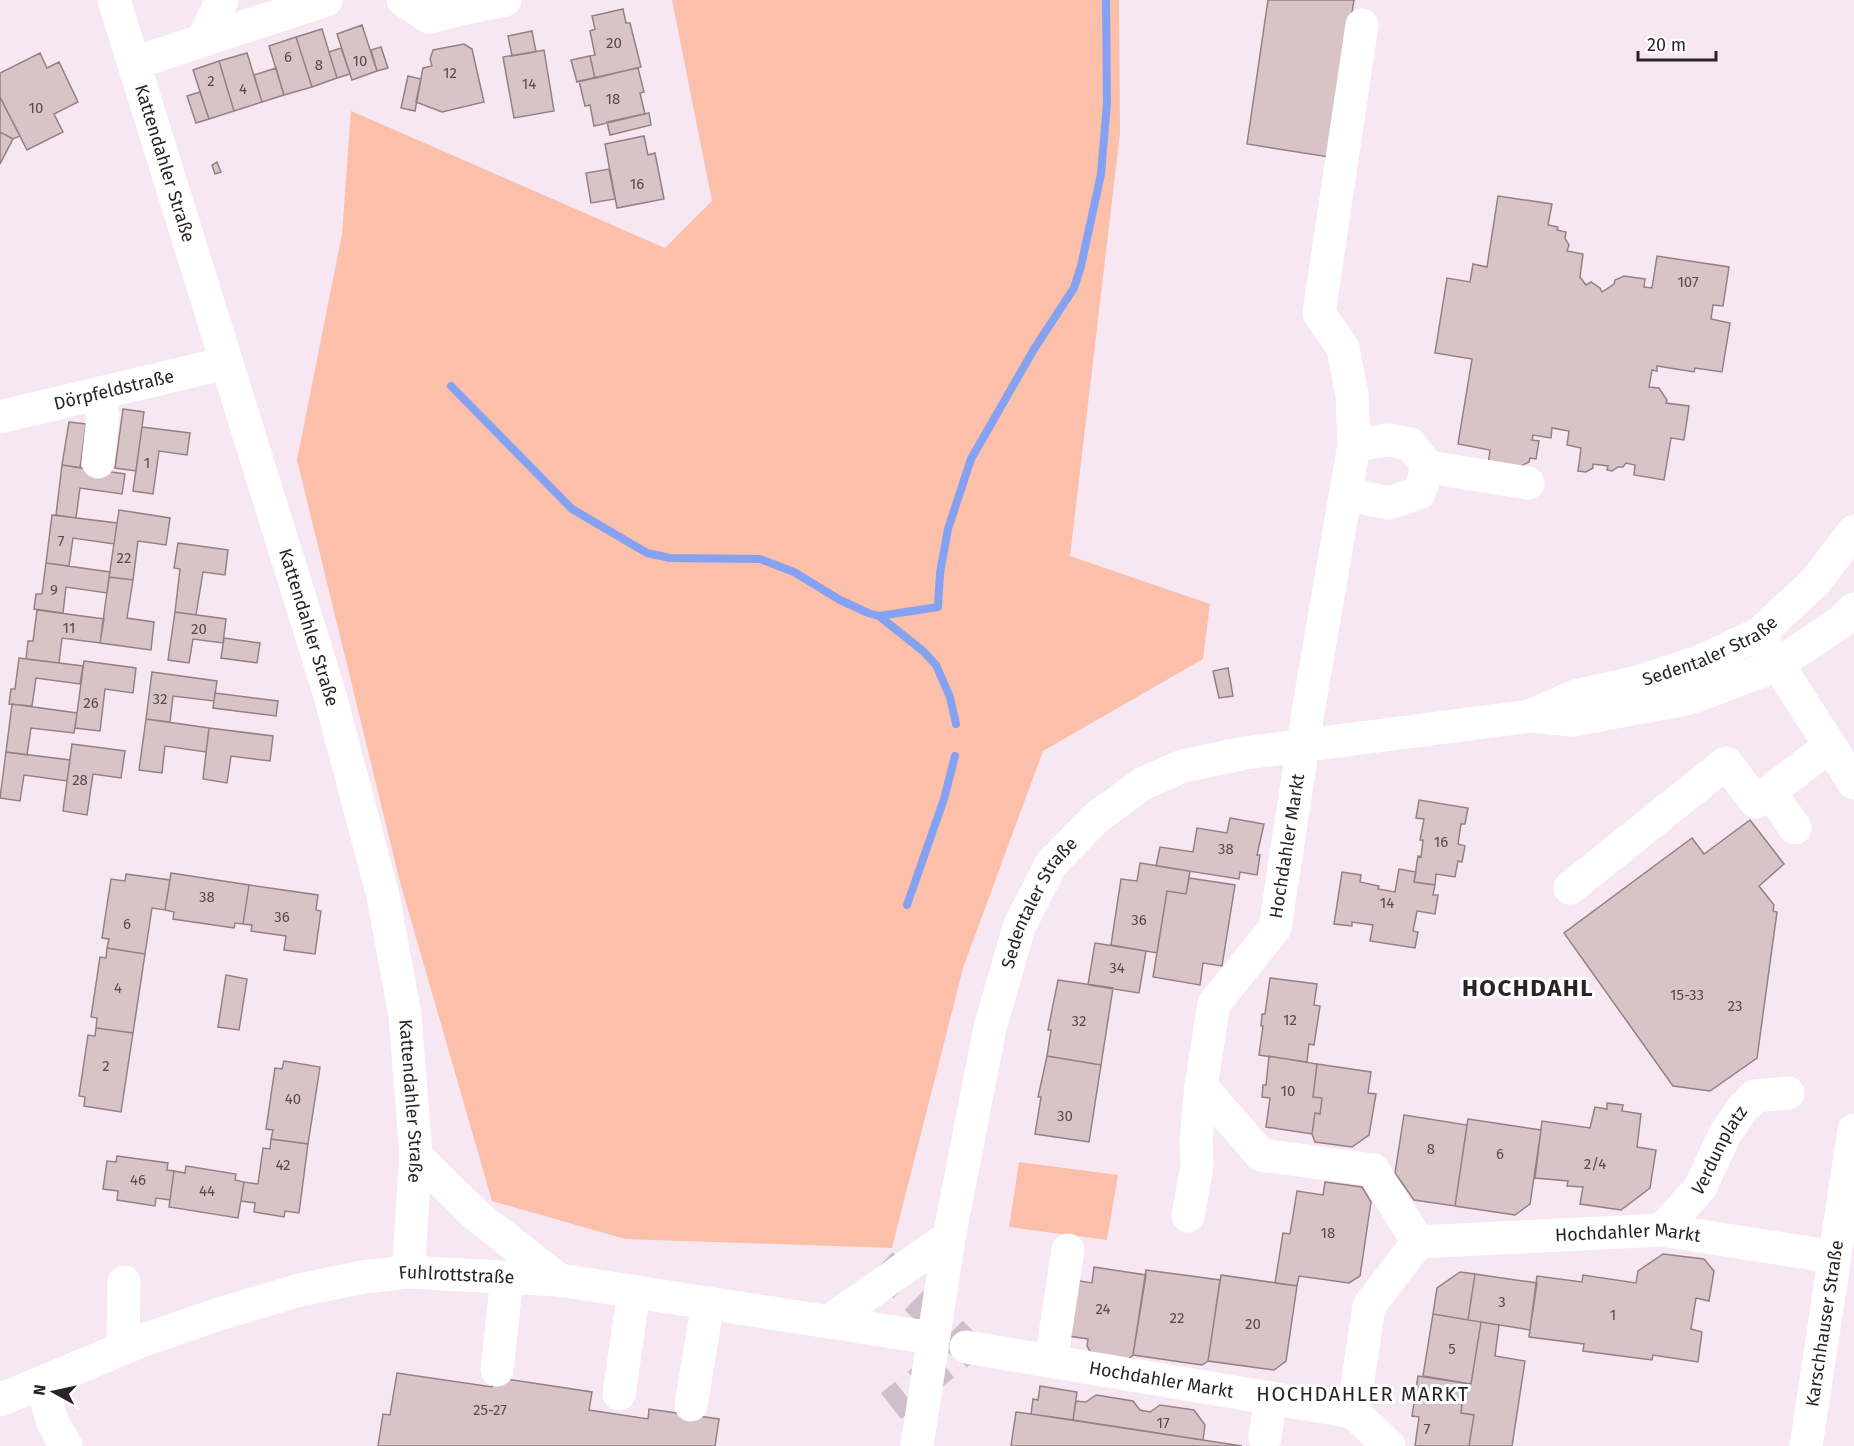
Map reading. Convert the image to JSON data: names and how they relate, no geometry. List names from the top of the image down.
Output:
{
  "streets": {
    "street": [
      "Kattendahler Straße",
      "Dörpfeldstraße",
      "Sedentaler Straße",
      "Hochdahler Markt",
      "Verdunplatz",
      "Fuhlrottstraße",
      "Karschhauser Straße"
    ]
  },
  "crossings": [
    ["Kattendahler Straße", "Dörpfeldstraße"],
    ["Kattendahler Straße", "Fuhlrottstraße"],
    ["Sedentaler Straße", "Hochdahler Markt"],
    ["Sedentaler Straße", "Fuhlrottstraße"],
    ["Hochdahler Markt", "Verdunplatz"],
    ["Hochdahler Markt", "Karschhauser Straße"]
  ],
  "districts": ["HOCHDAHL", "HOCHDAHLER MARKT"],
  "house_numbers": [
    "20",
    "6",
    "10",
    "8",
    "12",
    "2",
    "14",
    "4",
    "18",
    "10",
    "16",
    "107",
    "1",
    "7",
    "22",
    "9",
    "11",
    "20",
    "32",
    "26",
    "28",
    "16",
    "38",
    "38",
    "14",
    "36",
    "36",
    "6",
    "34",
    "4",
    "15-33",
    "23",
    "12",
    "32",
    "2",
    "10",
    "40",
    "30",
    "8",
    "6",
    "2/4",
    "42",
    "46",
    "44",
    "18",
    "3",
    "24",
    "1",
    "22",
    "20",
    "5",
    "25-27",
    "17",
    "7"
  ],
  "scale_bar": "20 m",
  "north": "left"
}
